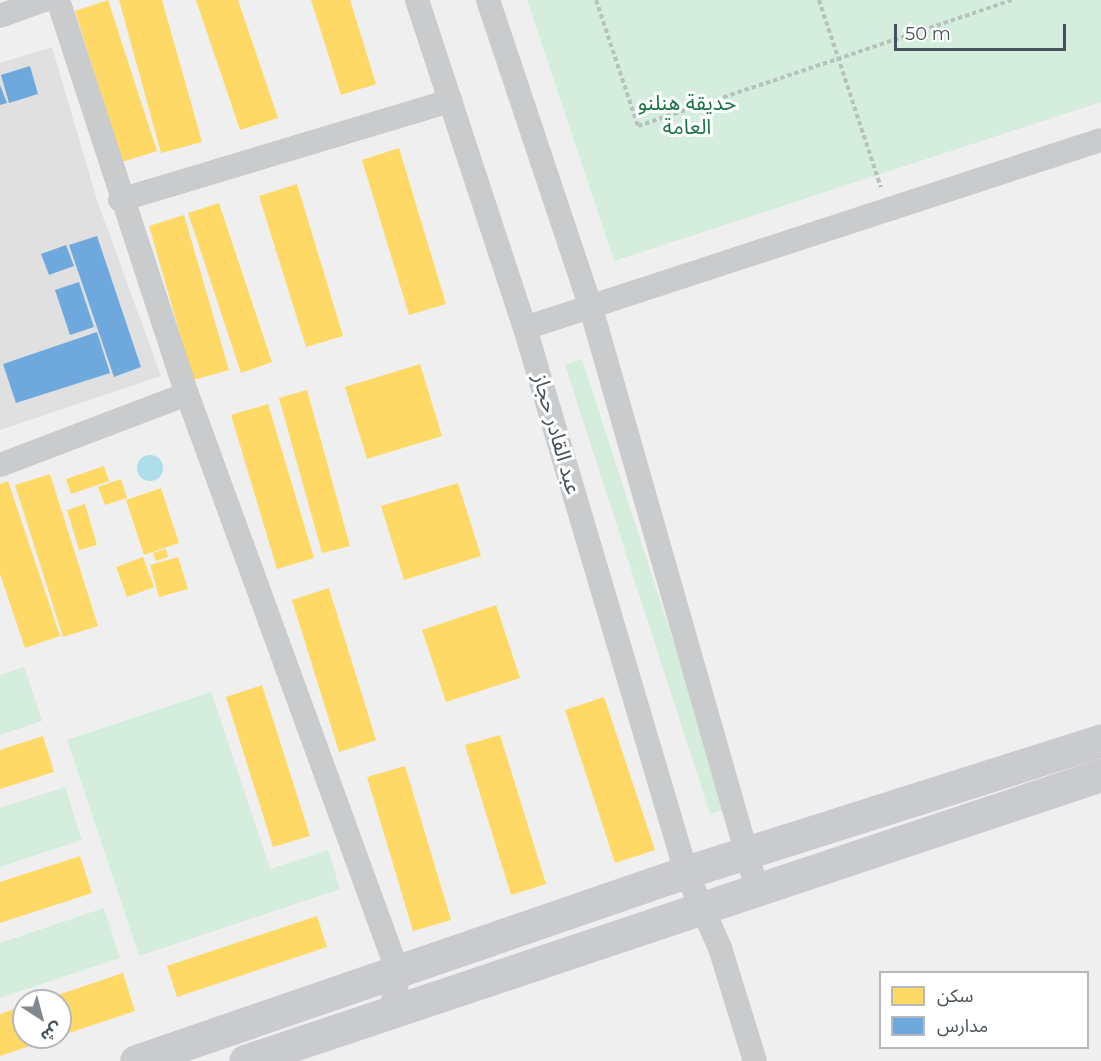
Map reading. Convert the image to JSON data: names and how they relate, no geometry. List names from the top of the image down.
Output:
{
  "streets": {
    "street": ["عبد القادر حجاز"]
  },
  "parks": ["حديقة هنلنو العامة"],
  "legend": ["سكن", "مدارس"],
  "scale_bar": "50 m",
  "north": "bottom right"
}
